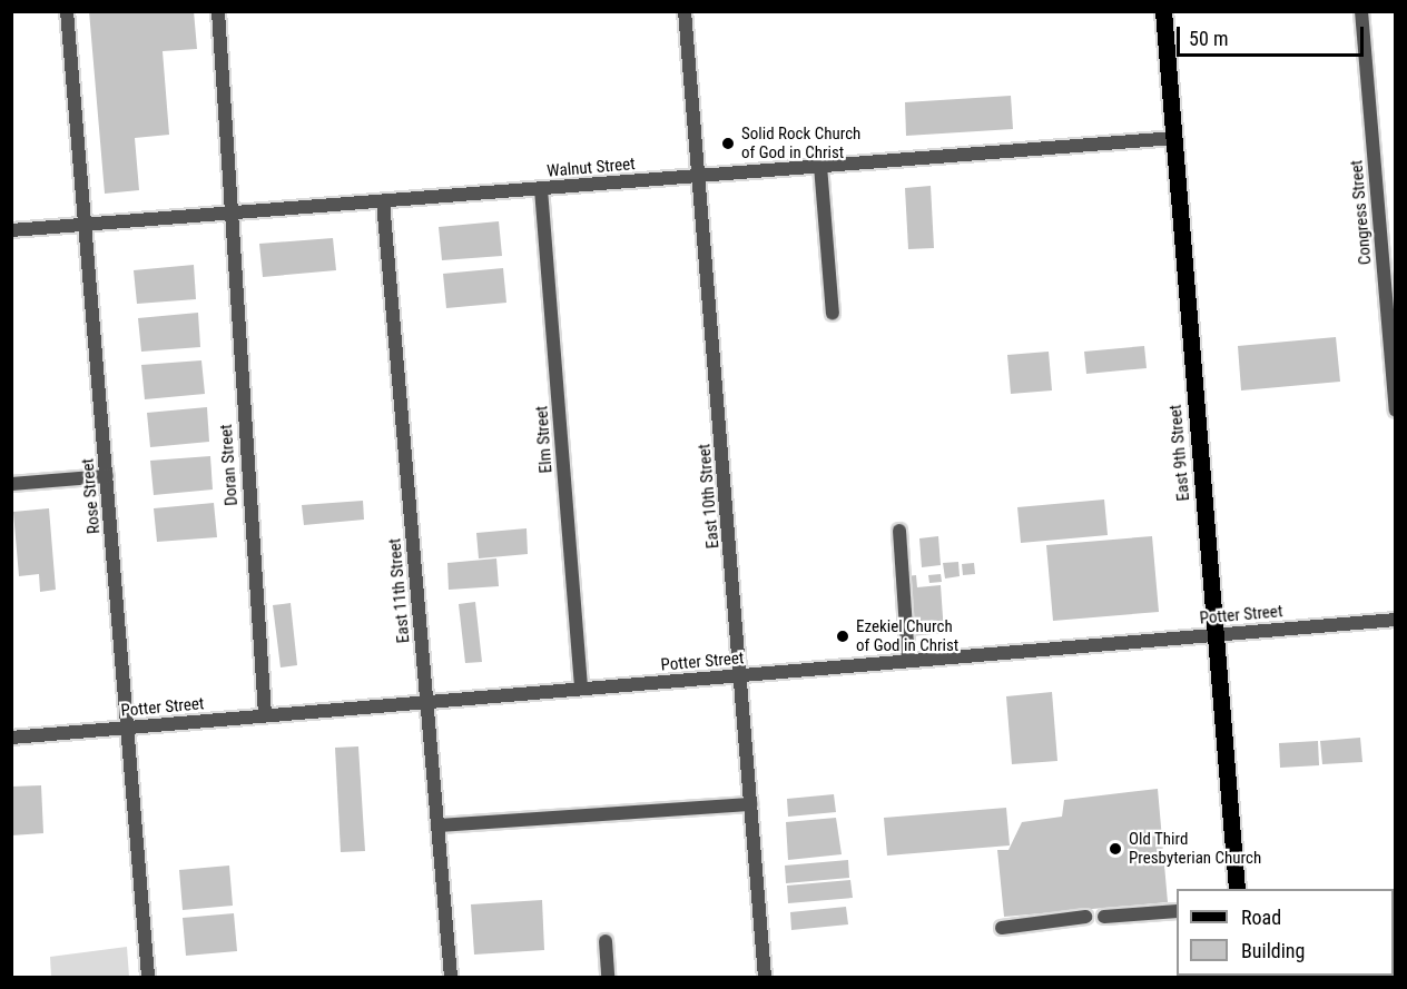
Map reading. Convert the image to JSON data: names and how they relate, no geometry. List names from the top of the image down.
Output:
{
  "streets": {
    "main road": ["East 9th Street"],
    "street": [
      "Walnut Street",
      "Congress Street",
      "Elm Street",
      "Doran Street",
      "Rose Street",
      "East 10th Street",
      "East 11th Street",
      "Potter Street"
    ]
  },
  "crossings": [
    ["Walnut Street", "Elm Street"],
    ["Walnut Street", "East 9th Street"],
    ["Walnut Street", "Doran Street"],
    ["Walnut Street", "Rose Street"],
    ["Walnut Street", "East 10th Street"],
    ["Walnut Street", "East 11th Street"],
    ["Elm Street", "Potter Street"],
    ["East 9th Street", "Potter Street"],
    ["Doran Street", "Potter Street"],
    ["Rose Street", "Potter Street"],
    ["East 10th Street", "Potter Street"],
    ["East 11th Street", "Potter Street"]
  ],
  "places": ["Solid Rock Church of God in Christ", "Ezekiel Church of God in Christ", "Old Third Presbyterian Church"],
  "legend": ["Road", "Building"],
  "scale_bar": "50 m"
}
